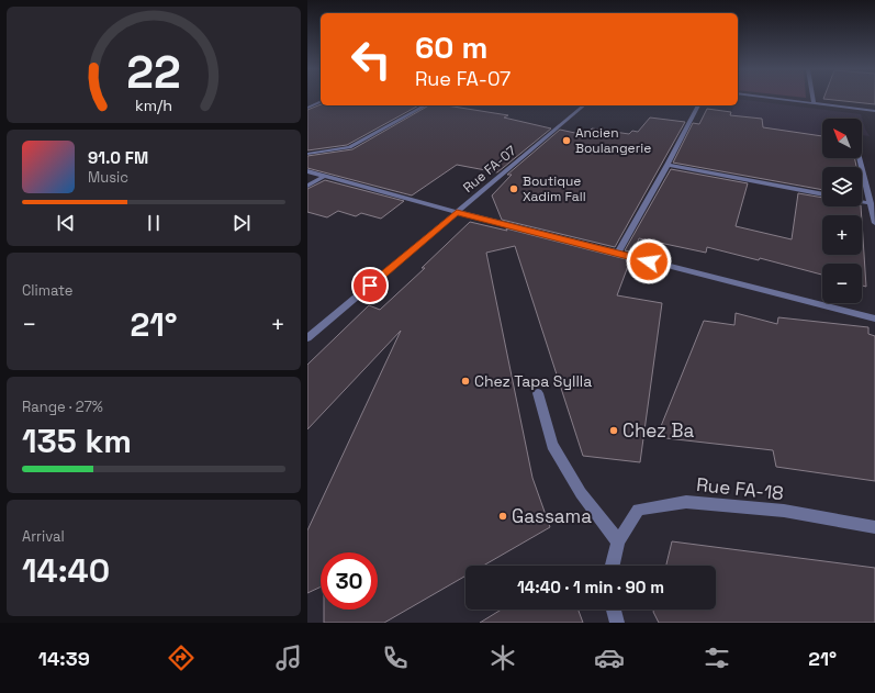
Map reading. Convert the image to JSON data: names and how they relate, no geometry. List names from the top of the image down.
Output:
{
  "streets": {
    "street": ["Rue FA-07", "Rue FA-18"]
  },
  "places": [
    "Ancien Boulangerie",
    "Boutique Xadim Fall",
    "Chez Tapa Syllla",
    "Chez Ba",
    "Gassama"
  ],
  "north": "top left",
  "page": {
    "turn": ["60 m", "Rue FA-07"],
    "map_buttons": ["+", "−"],
    "song": ["91.0 FM", "Music"],
    "tile": [
      "Climate",
      ["Range · 27%", "135 km"],
      ["Arrival", "14:40"]
    ],
    "heat": ["−", "21°", "+"],
    "limit": "30",
    "trip": "14:40 · 1 min · 90 m",
    "tabs": ["14:39", "21°"],
    "gauge": ["22", "km/h"]
  }
}
